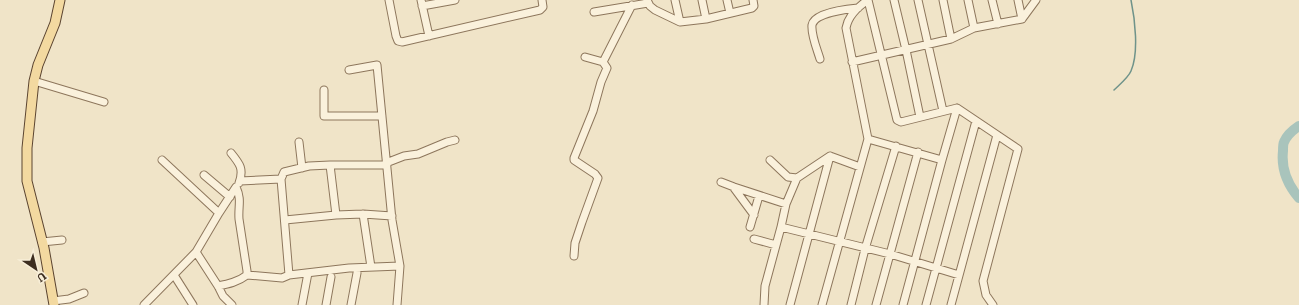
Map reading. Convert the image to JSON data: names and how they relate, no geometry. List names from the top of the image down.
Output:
{
  "north": "bottom right"
}
